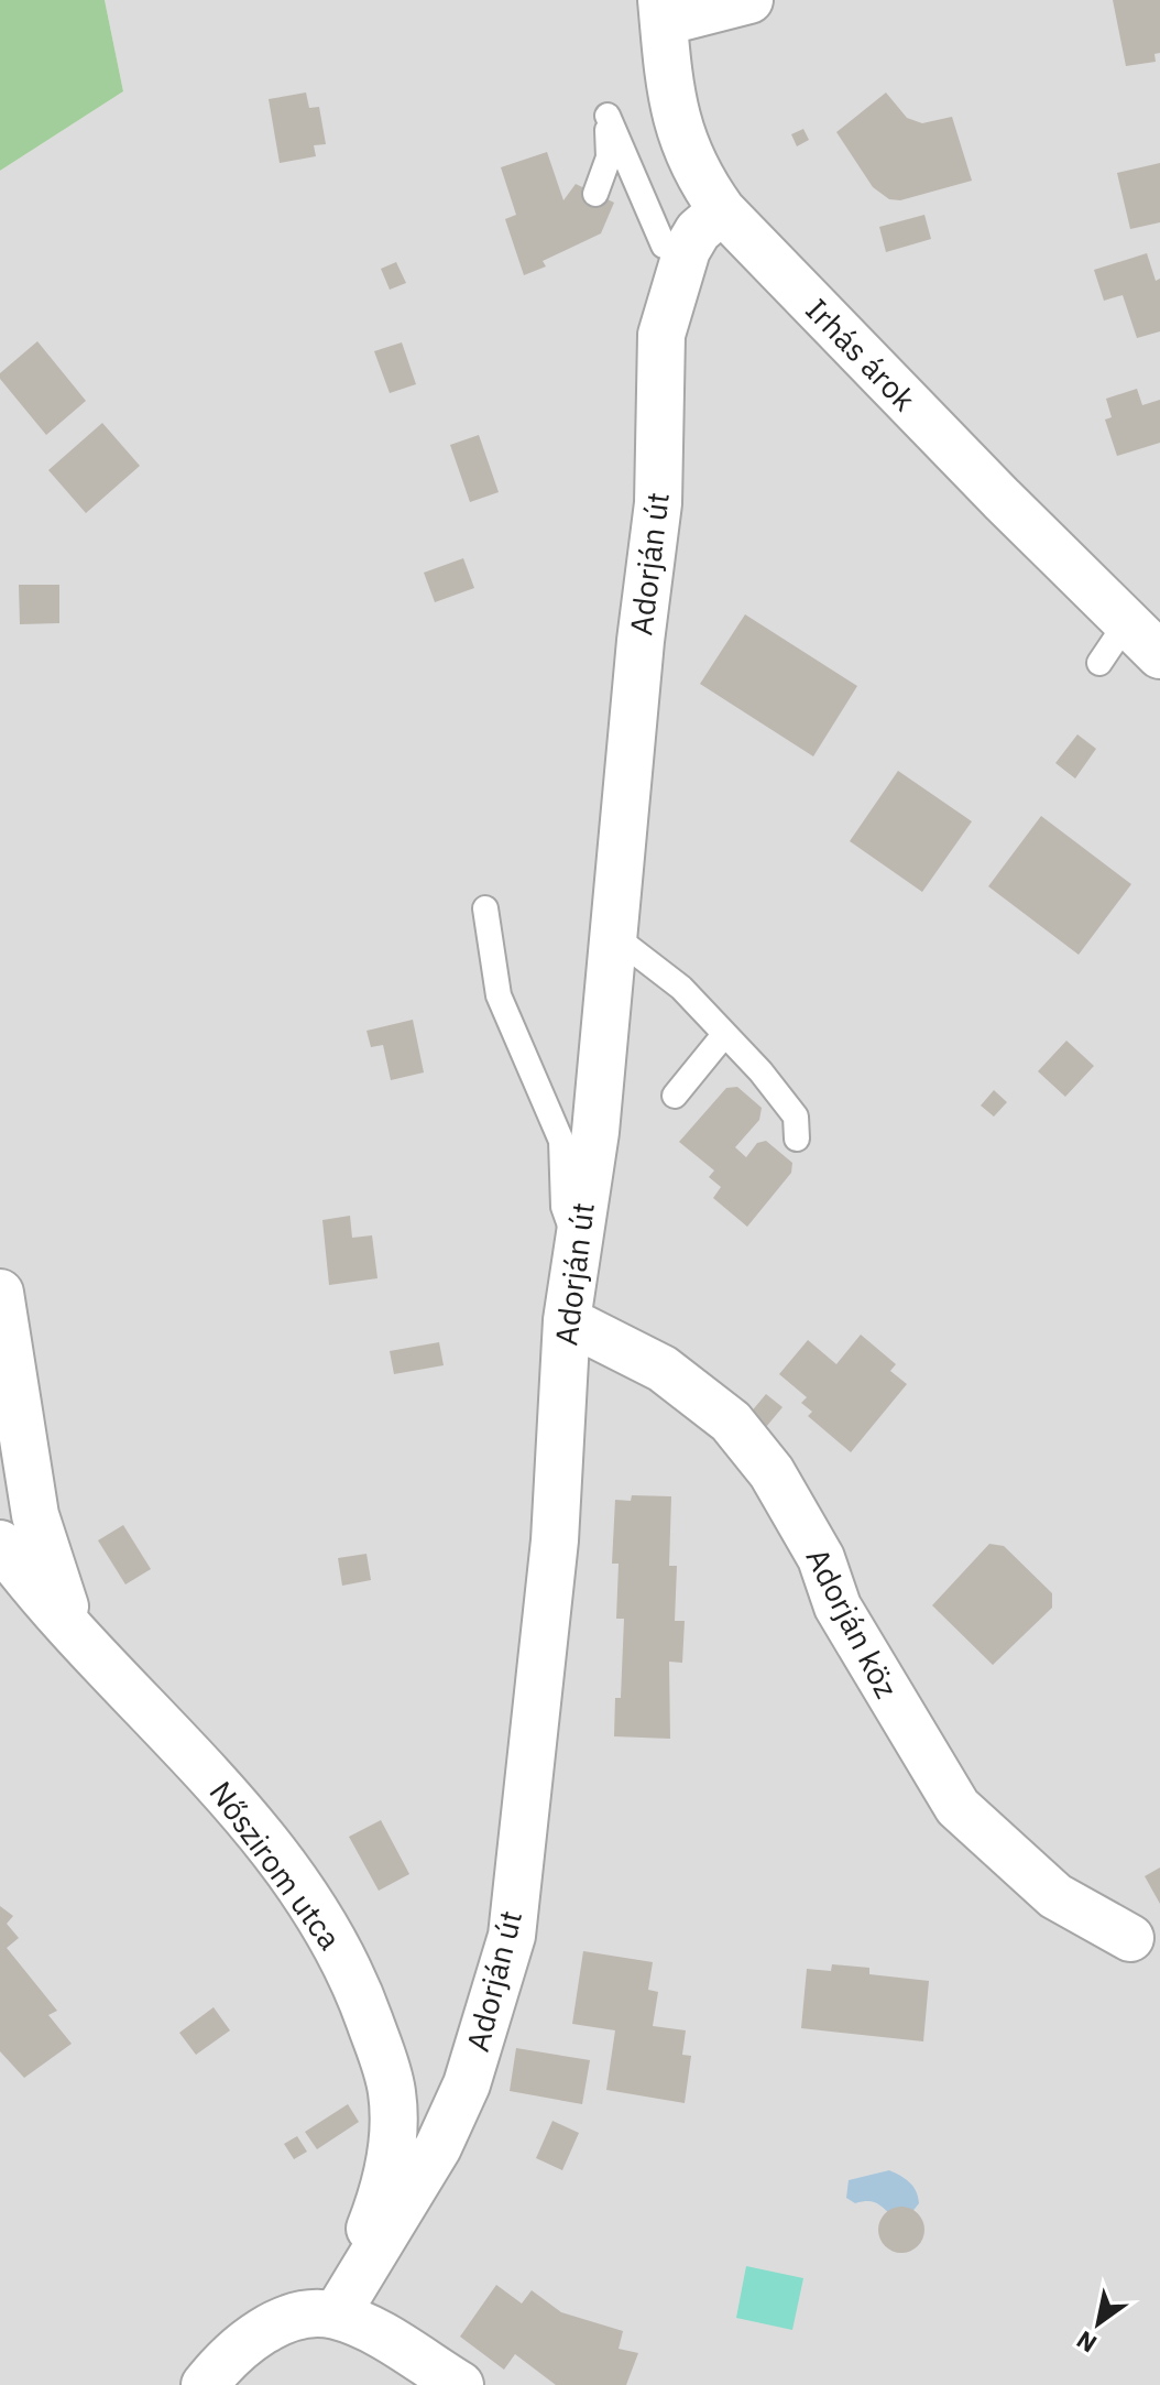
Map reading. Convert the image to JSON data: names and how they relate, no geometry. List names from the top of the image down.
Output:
{
  "streets": {
    "street": [
      "Irhás árok",
      "Adorján út",
      "Adorján köz",
      "Nőszirom utca"
    ]
  },
  "crossings": [
    ["Irhás árok", "Adorján út"],
    ["Adorján út", "Adorján köz"],
    ["Adorján út", "Nőszirom utca"]
  ],
  "north": "bottom left"
}
